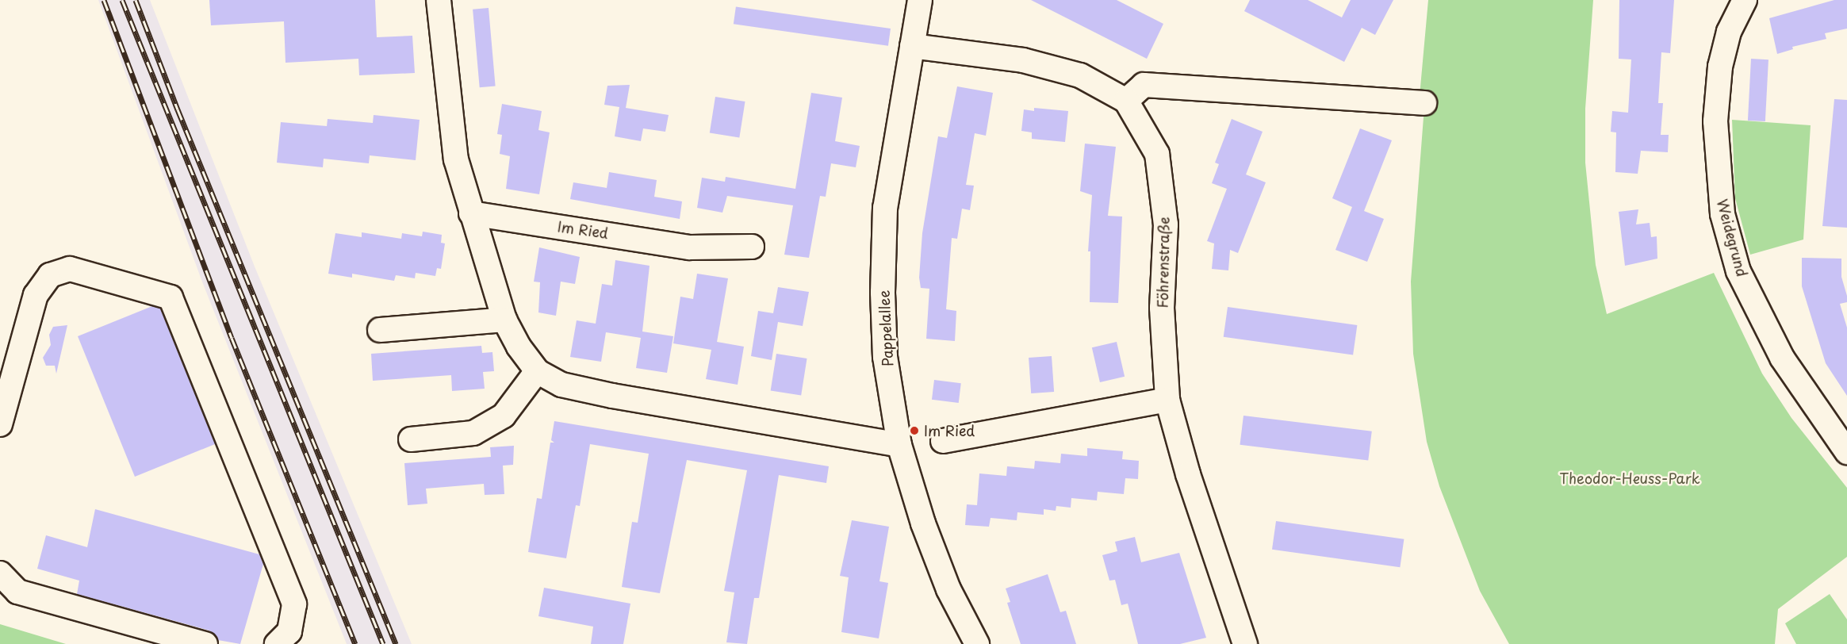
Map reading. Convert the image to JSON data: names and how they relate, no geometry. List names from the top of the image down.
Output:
{
  "streets": {
    "street": [
      "Im Ried",
      "Weidegrund",
      "Föhrenstraße",
      "Pappelallee"
    ]
  },
  "parks": ["Theodor-Heuss-Park"],
  "places": ["Im Ried"]
}
